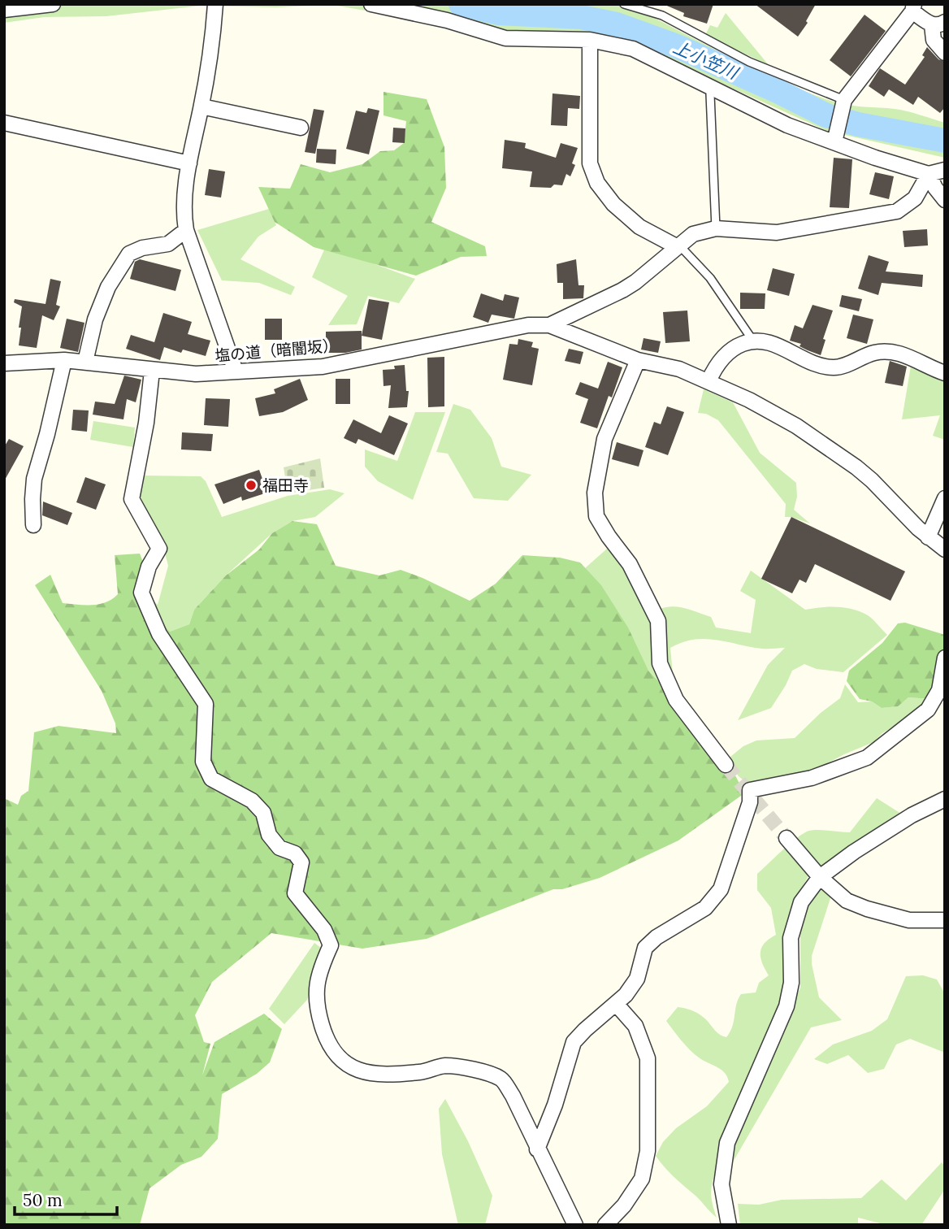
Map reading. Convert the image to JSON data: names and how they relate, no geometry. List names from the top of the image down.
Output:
{
  "streets": {
    "street": ["塩の道（暗闇坂）"]
  },
  "water": ["上小笠川"],
  "places": ["福田寺"],
  "scale_bar": "50 m"
}
